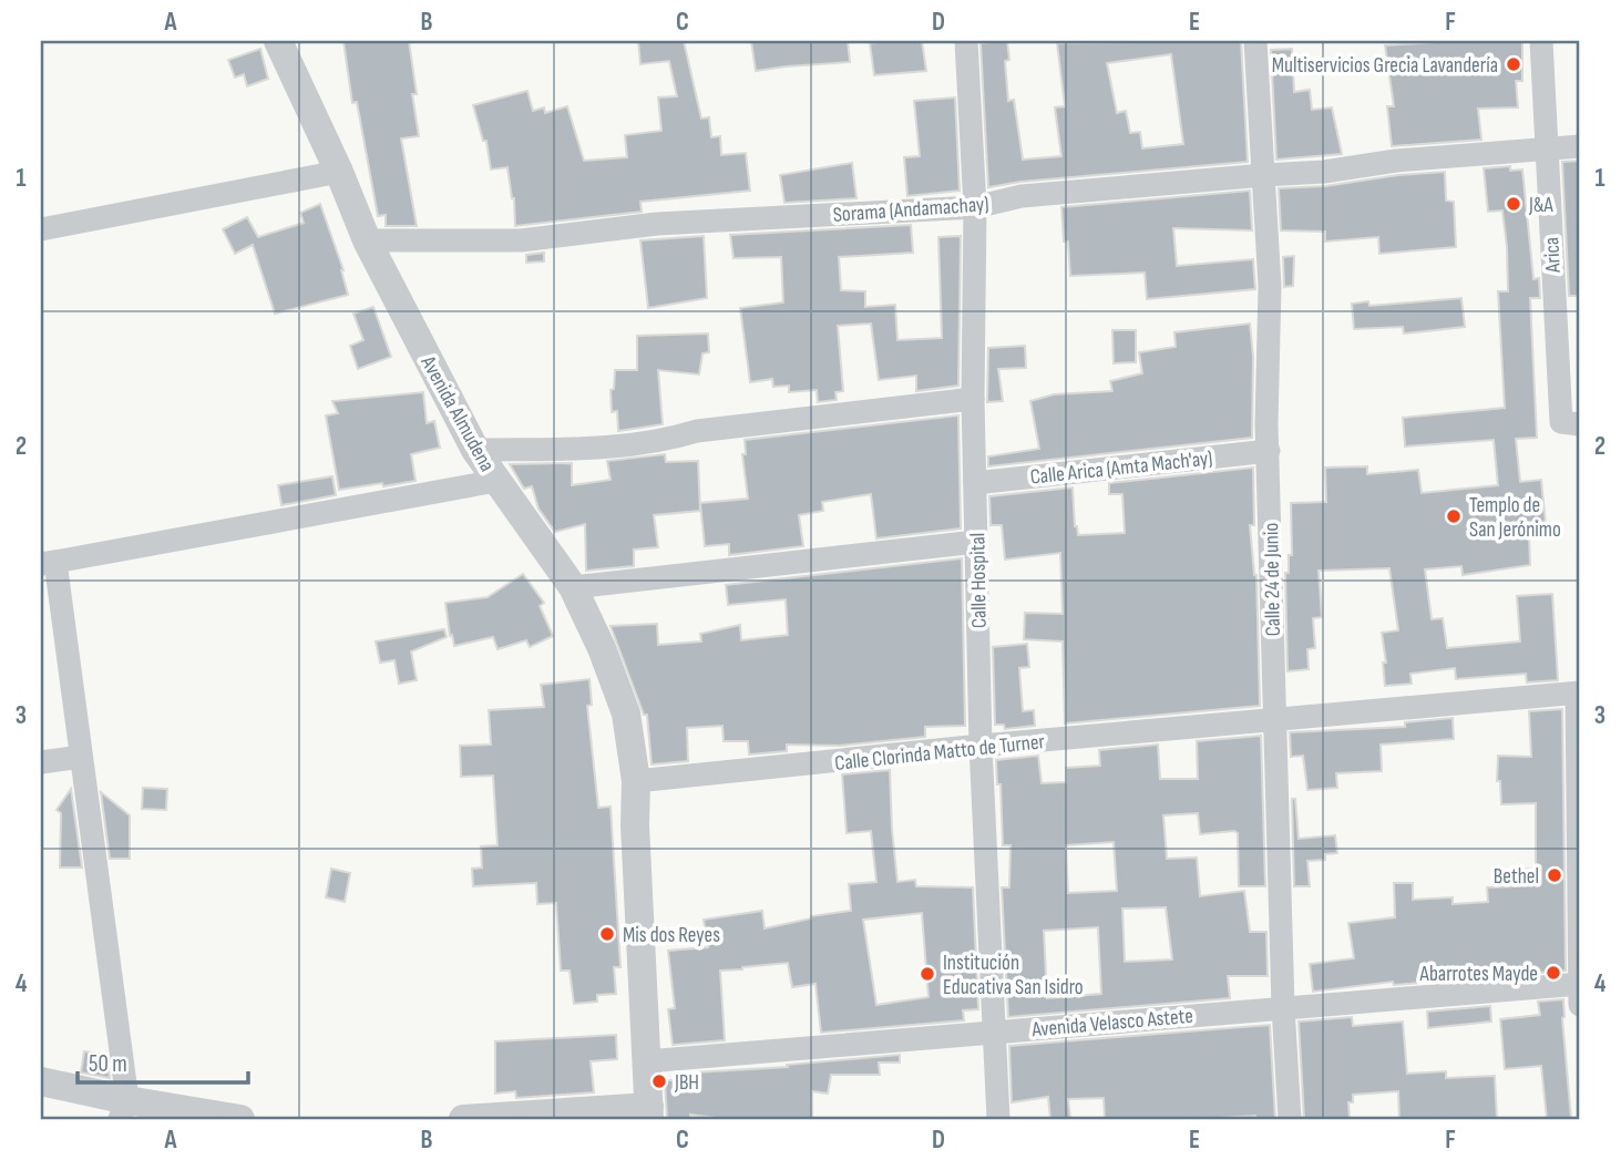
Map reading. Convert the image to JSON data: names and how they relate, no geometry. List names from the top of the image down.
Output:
{
  "streets": {
    "street": [
      "Sorama (Andamachay)",
      "Arica",
      "Avenida Almudena",
      "Calle Arica (Amta Mach'ay)",
      "Calle 24 de Junio",
      "Calle Hospital",
      "Calle Clorinda Matto de Turner",
      "Avenida Velasco Astete"
    ]
  },
  "crossings": [
    ["Sorama (Andamachay)", "Arica"],
    ["Sorama (Andamachay)", "Avenida Almudena"],
    ["Sorama (Andamachay)", "Calle 24 de Junio"],
    ["Sorama (Andamachay)", "Calle Hospital"],
    ["Avenida Almudena", "Calle Clorinda Matto de Turner"],
    ["Calle Arica (Amta Mach'ay)", "Calle 24 de Junio"],
    ["Calle Arica (Amta Mach'ay)", "Calle Hospital"],
    ["Calle 24 de Junio", "Calle Clorinda Matto de Turner"],
    ["Calle 24 de Junio", "Avenida Velasco Astete"],
    ["Calle Hospital", "Calle Clorinda Matto de Turner"],
    ["Calle Hospital", "Avenida Velasco Astete"]
  ],
  "places": [
    "Multiservicios Grecia Lavandería",
    "J&A",
    "Templo de San Jerónimo",
    "Bethel",
    "Mis dos Reyes",
    "Abarrotes Mayde",
    "Institución Educativa San Isidro",
    "JBH"
  ],
  "scale_bar": "50 m",
  "grid": {
    "columns": [
      "A",
      "B",
      "C",
      "D",
      "E",
      "F"
    ],
    "rows": [
      "1",
      "2",
      "3",
      "4"
    ]
  }
}
